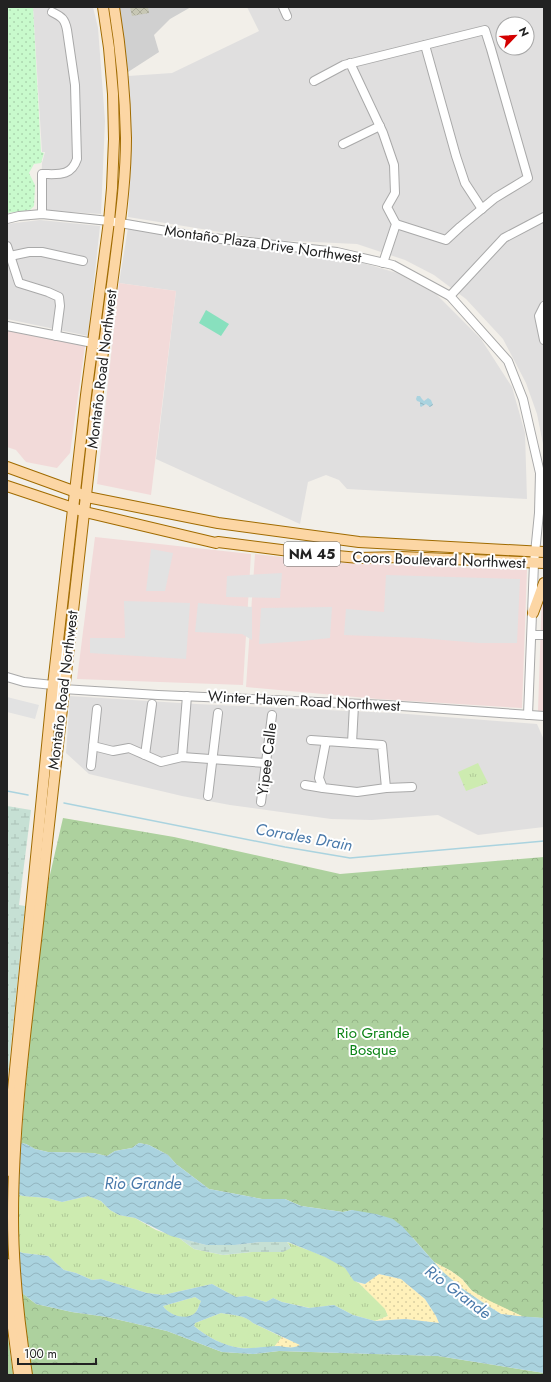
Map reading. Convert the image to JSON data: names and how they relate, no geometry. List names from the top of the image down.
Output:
{
  "streets": {
    "main road": ["Montaño Road Northwest", "NM 45", "Coors Boulevard Northwest"],
    "street": ["Montaño Plaza Drive Northwest", "Winter Haven Road Northwest", "Yipee Calle"]
  },
  "crossings": [
    ["Montaño Plaza Drive Northwest", "Montaño Road Northwest"],
    ["Montaño Plaza Drive Northwest", "Coors Boulevard Northwest"],
    ["Montaño Plaza Drive Northwest", "Winter Haven Road Northwest"],
    ["Montaño Road Northwest", "Coors Boulevard Northwest"],
    ["Montaño Road Northwest", "Winter Haven Road Northwest"]
  ],
  "water": ["Corrales Drain", "Rio Grande"],
  "parks": ["Rio Grande Bosque"],
  "scale_bar": "100 m",
  "north": "top right"
}
